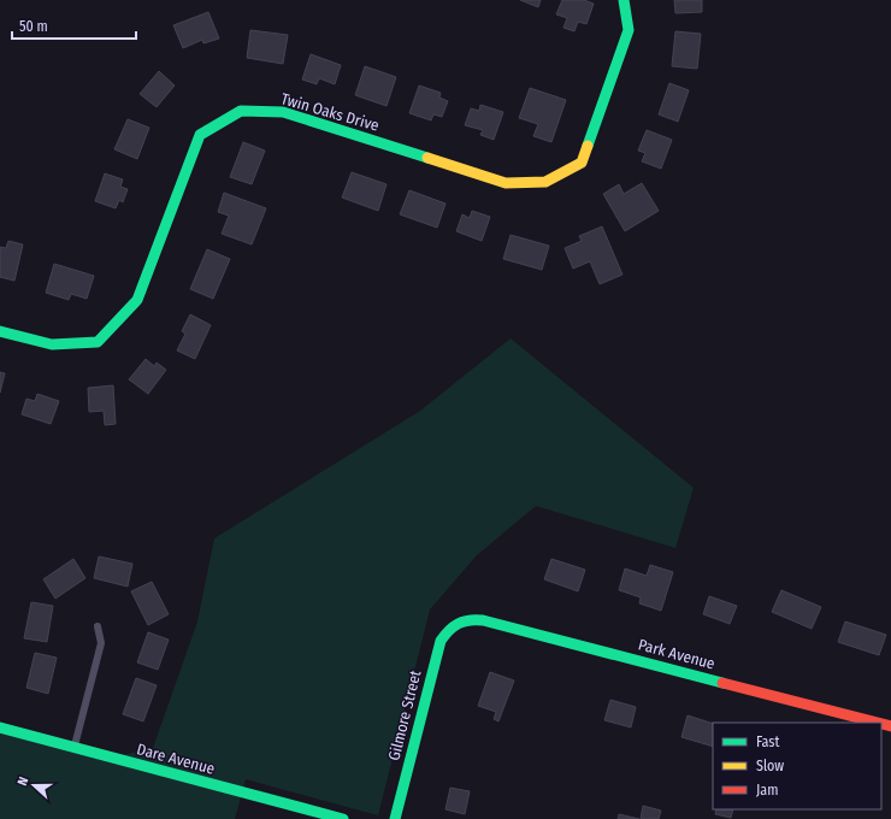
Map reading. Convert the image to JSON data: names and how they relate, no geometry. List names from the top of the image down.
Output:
{
  "streets": {
    "street": [
      "Twin Oaks Drive",
      "Park Avenue",
      "Gilmore Street",
      "Dare Avenue"
    ]
  },
  "crossings": [
    ["Park Avenue", "Gilmore Street"]
  ],
  "legend": ["Fast", "Slow", "Jam"],
  "scale_bar": "50 m",
  "north": "left"
}
